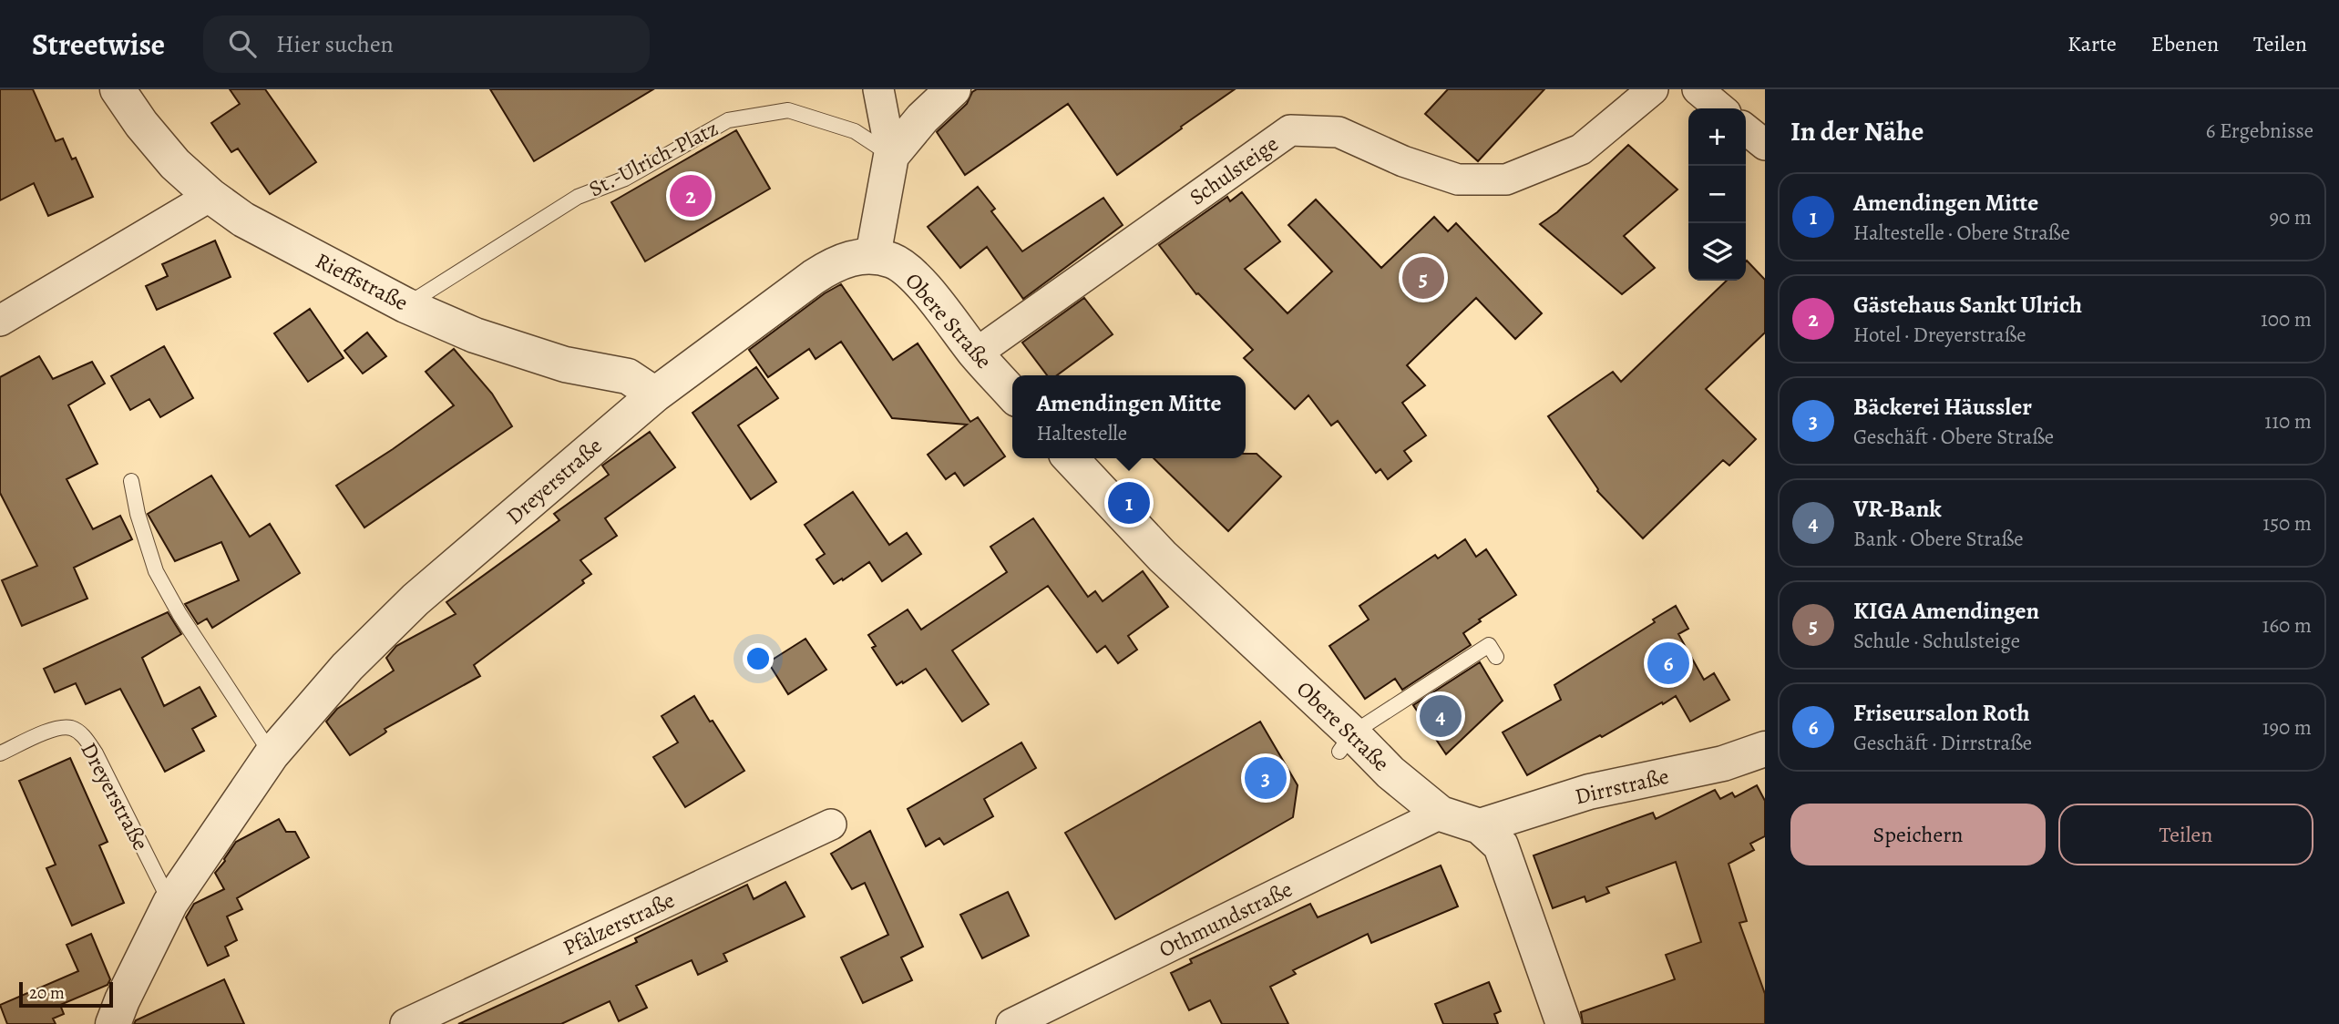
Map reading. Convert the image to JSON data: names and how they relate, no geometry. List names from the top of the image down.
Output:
{
  "streets": {
    "street": [
      "Schulsteige",
      "Rieffstraße",
      "Obere Straße",
      "Dreyerstraße",
      "Dirrstraße",
      "Othmundstraße",
      "Pfälzerstraße"
    ],
    "lane": ["St.-Ulrich-Platz"]
  },
  "crossings": [
    ["St.-Ulrich-Platz", "Rieffstraße"],
    ["Schulsteige", "Obere Straße"],
    ["Rieffstraße", "Dreyerstraße"],
    ["Obere Straße", "Dreyerstraße"],
    ["Obere Straße", "Dirrstraße"],
    ["Obere Straße", "Othmundstraße"]
  ],
  "scale_bar": "20 m",
  "page": {
    "header": "Streetwise",
    "search": "Hier suchen",
    "nav": ["Karte", "Ebenen", "Teilen"],
    "heading": ["In der Nähe", "6 Ergebnisse"],
    "map_buttons": ["+", "−"],
    "pins": [
      "2",
      "5",
      "1",
      "6",
      "4",
      "3"
    ],
    "list": [
      {
        "mark": "1",
        "name": "Amendingen Mitte",
        "note": "Haltestelle · Obere Straße",
        "value": "90 m"
      },
      {
        "mark": "2",
        "name": "Gästehaus Sankt Ulrich",
        "note": "Hotel · Dreyerstraße",
        "value": "100 m"
      },
      {
        "mark": "3",
        "name": "Bäckerei Häussler",
        "note": "Geschäft · Obere Straße",
        "value": "110 m"
      },
      {
        "mark": "4",
        "name": "VR-Bank",
        "note": "Bank · Obere Straße",
        "value": "150 m"
      },
      {
        "mark": "5",
        "name": "KIGA Amendingen",
        "note": "Schule · Schulsteige",
        "value": "160 m"
      },
      {
        "mark": "6",
        "name": "Friseursalon Roth",
        "note": "Geschäft · Dirrstraße",
        "value": "190 m"
      }
    ],
    "popup": ["Amendingen Mitte", "Haltestelle"],
    "buttons": ["Speichern", "Teilen"],
    "scale": "20 m"
  }
}
